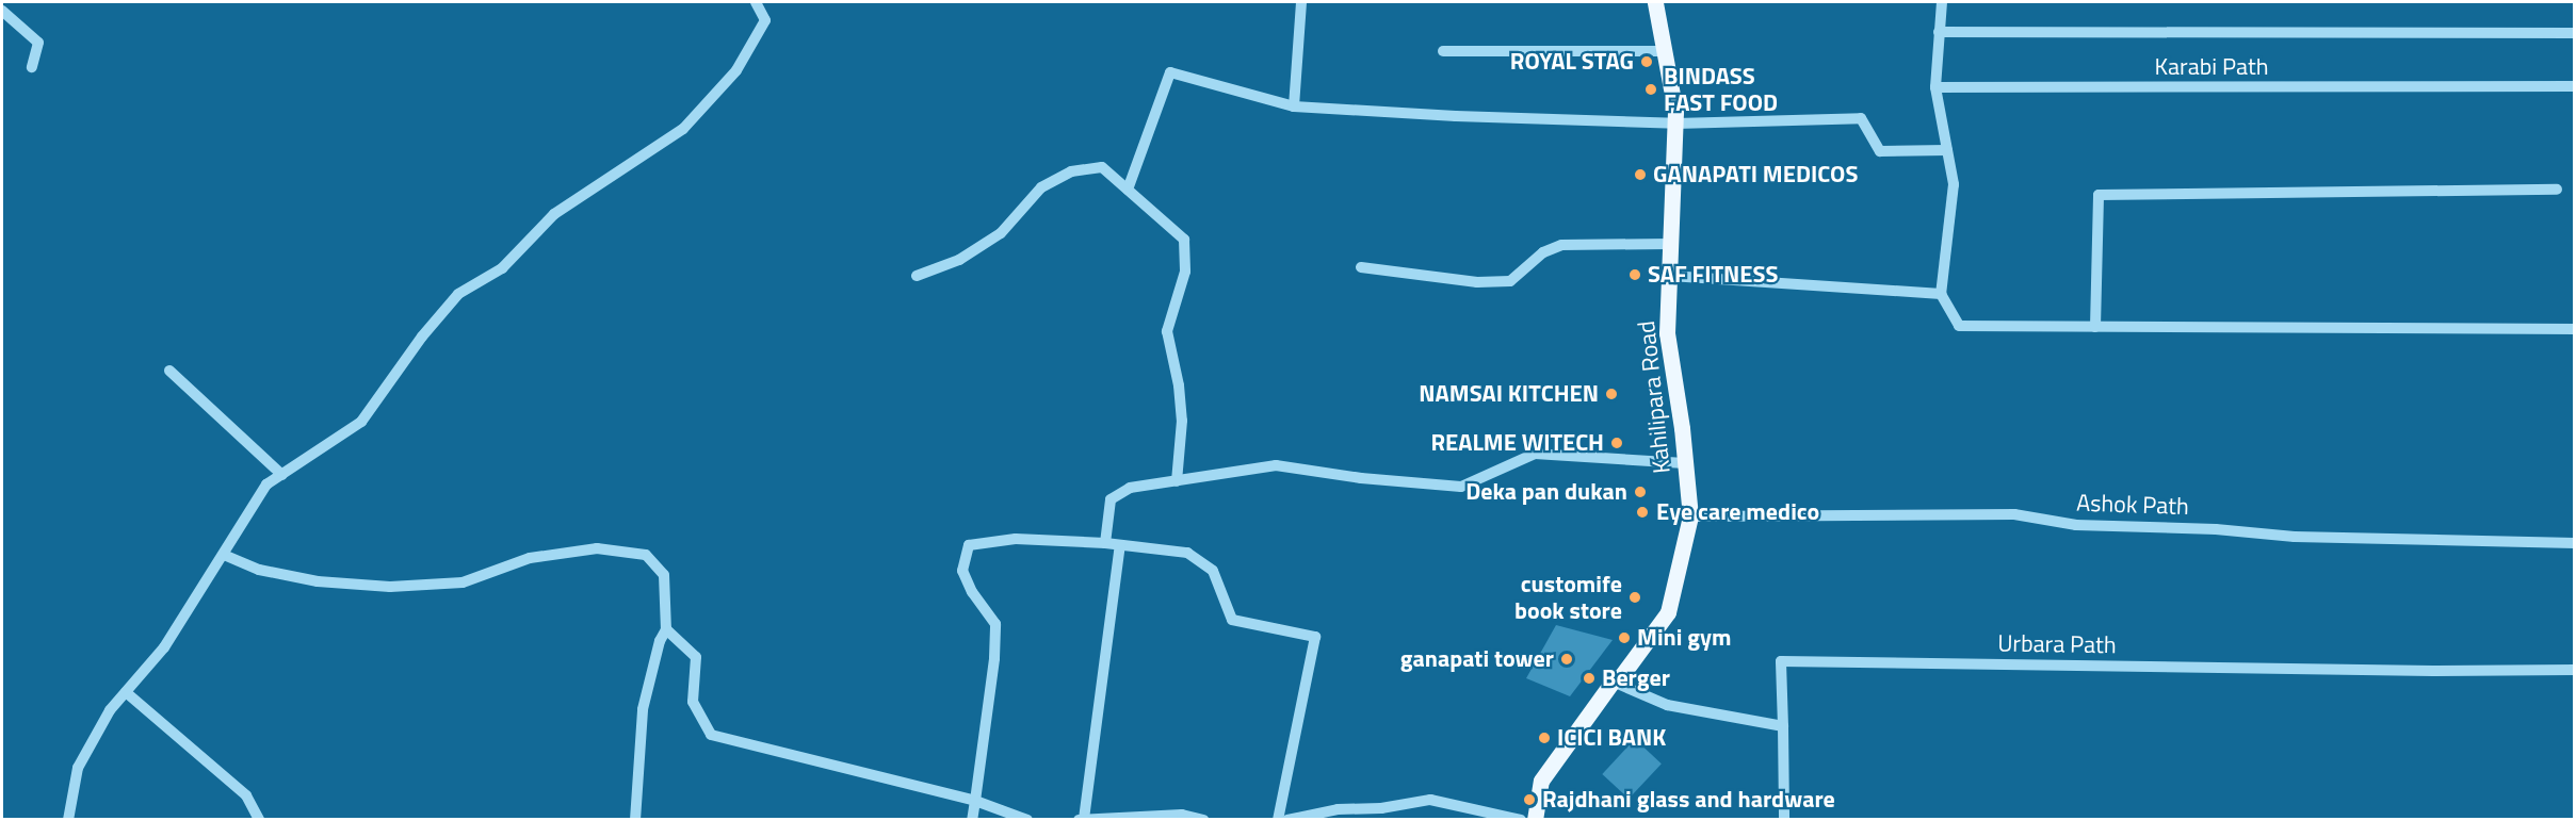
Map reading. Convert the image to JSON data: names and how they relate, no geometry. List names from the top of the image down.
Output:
{
  "streets": {
    "main road": ["Kahilipara Road"],
    "street": ["Karabi Path", "Ashok Path", "Urbara Path"]
  },
  "crossings": [
    ["Kahilipara Road", "Ashok Path"]
  ],
  "places": [
    "ROYAL STAG",
    "BINDASS FAST FOOD",
    "GANAPATI MEDICOS",
    "SAF FITNESS",
    "NAMSAI KITCHEN",
    "REALME WITECH",
    "Deka pan dukan",
    "Eye care medico",
    "customife book store",
    "Mini gym",
    "ganapati tower",
    "Berger",
    "ICICI BANK",
    "Rajdhani glass and hardware"
  ]
}
